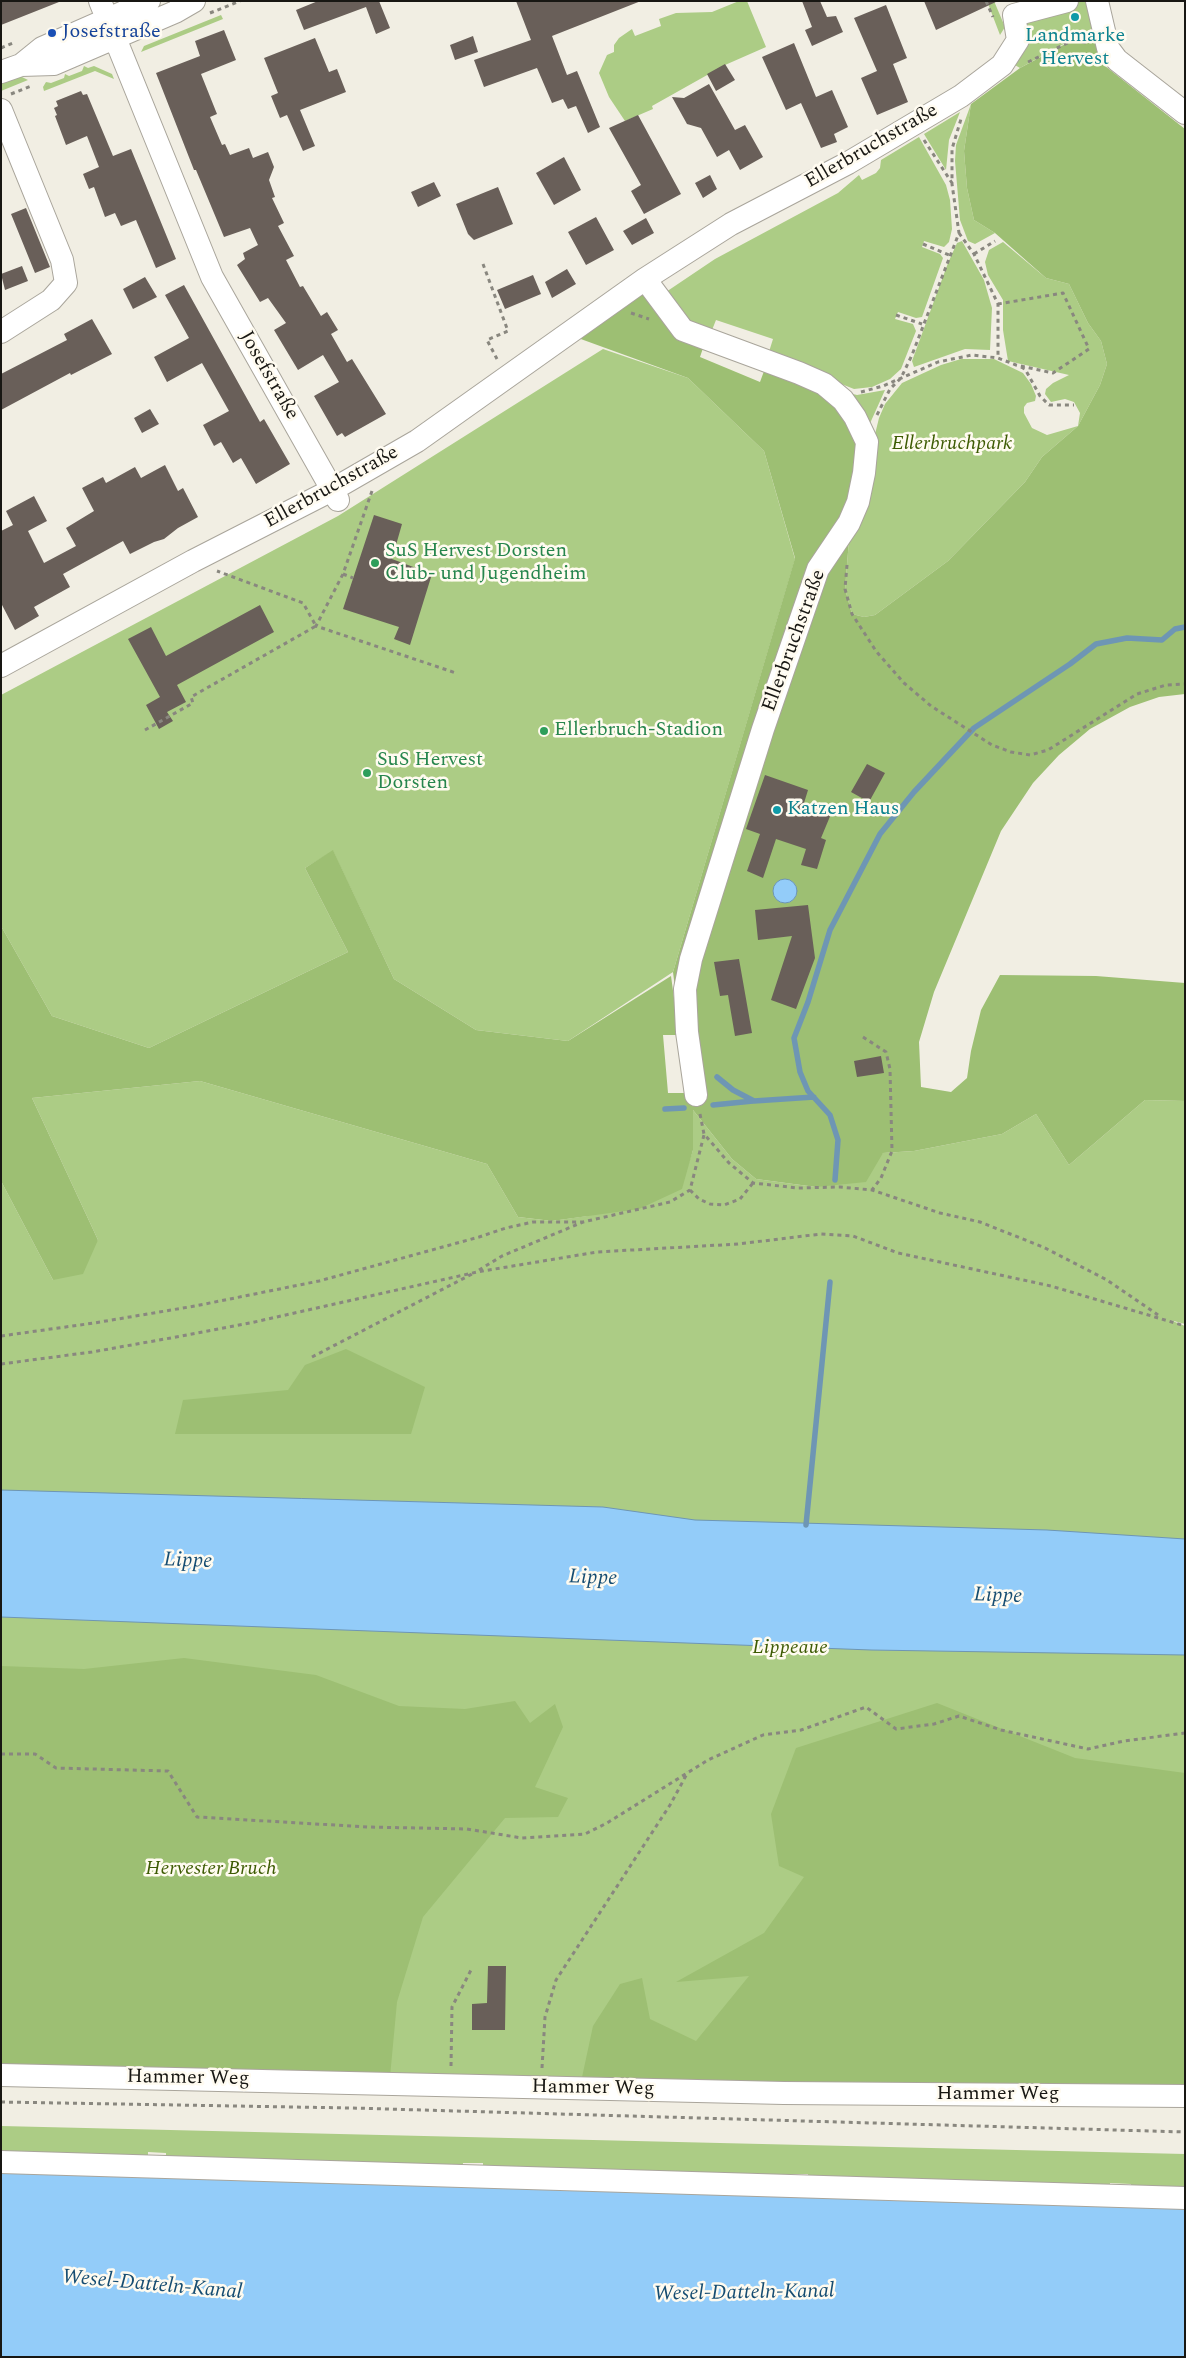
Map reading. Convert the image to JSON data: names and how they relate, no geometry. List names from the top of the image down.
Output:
{
  "streets": {
    "street": ["Ellerbruchstraße", "Josefstraße", "Hammer Weg"]
  },
  "crossings": [
    ["Ellerbruchstraße", "Josefstraße"]
  ],
  "water": ["Lippe", "Wesel-Datteln-Kanal"],
  "parks": ["Ellerbruchpark", "Lippeaue", "Hervester Bruch"],
  "places": [
    "Landmarke Hervest",
    "Josefstraße",
    "SuS Hervest Dorsten Club- und Jugendheim",
    "Ellerbruch-Stadion",
    "SuS Hervest Dorsten",
    "Katzen Haus"
  ]
}
